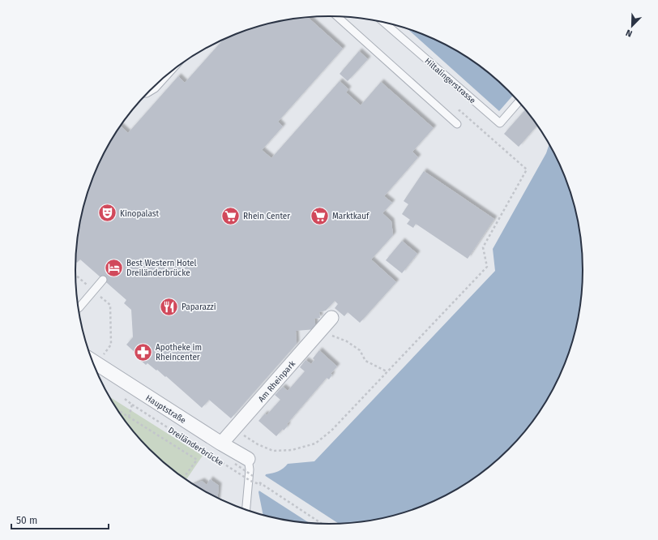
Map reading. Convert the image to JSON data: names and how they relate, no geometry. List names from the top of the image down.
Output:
{
  "streets": {
    "street": ["Am Rheinpark", "Hauptstraße"],
    "lane": ["Hiltalingerstrasse"],
    "path": ["Dreiländerbrücke"]
  },
  "crossings": [
    ["Am Rheinpark", "Hauptstraße"]
  ],
  "places": {
    "theatre": ["Kinopalast"],
    "supermarket": ["Rhein Center", "Marktkauf"],
    "hotel": ["Best Western Hotel Dreiländerbrücke"],
    "restaurant": ["Paparazzi"],
    "pharmacy": ["Apotheke im Rheincenter"]
  },
  "scale_bar": "50 m",
  "north": "bottom left"
}
